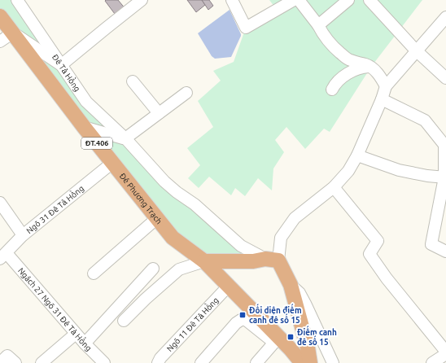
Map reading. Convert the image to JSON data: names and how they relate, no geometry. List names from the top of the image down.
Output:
{
  "streets": {
    "main road": ["ĐT.406", "Đê Phương Trạch"],
    "street": [
      "Đê Tả Hồng",
      "Ngõ 31 Đê Tả Hồng",
      "Ngách 27 Ngõ 31 Đê Tả Hồng",
      "Ngõ 11 Đê Tả Hồng"
    ]
  },
  "crossings": [
    ["Đê Phương Trạch", "Ngõ 31 Đê Tả Hồng"],
    ["Đê Phương Trạch", "Ngõ 11 Đê Tả Hồng"],
    ["Ngõ 31 Đê Tả Hồng", "Ngách 27 Ngõ 31 Đê Tả Hồng"]
  ],
  "places": {
    "transit": ["Đối diện điếm canh đê số 15", "Điếm canh đê số 15"]
  }
}
